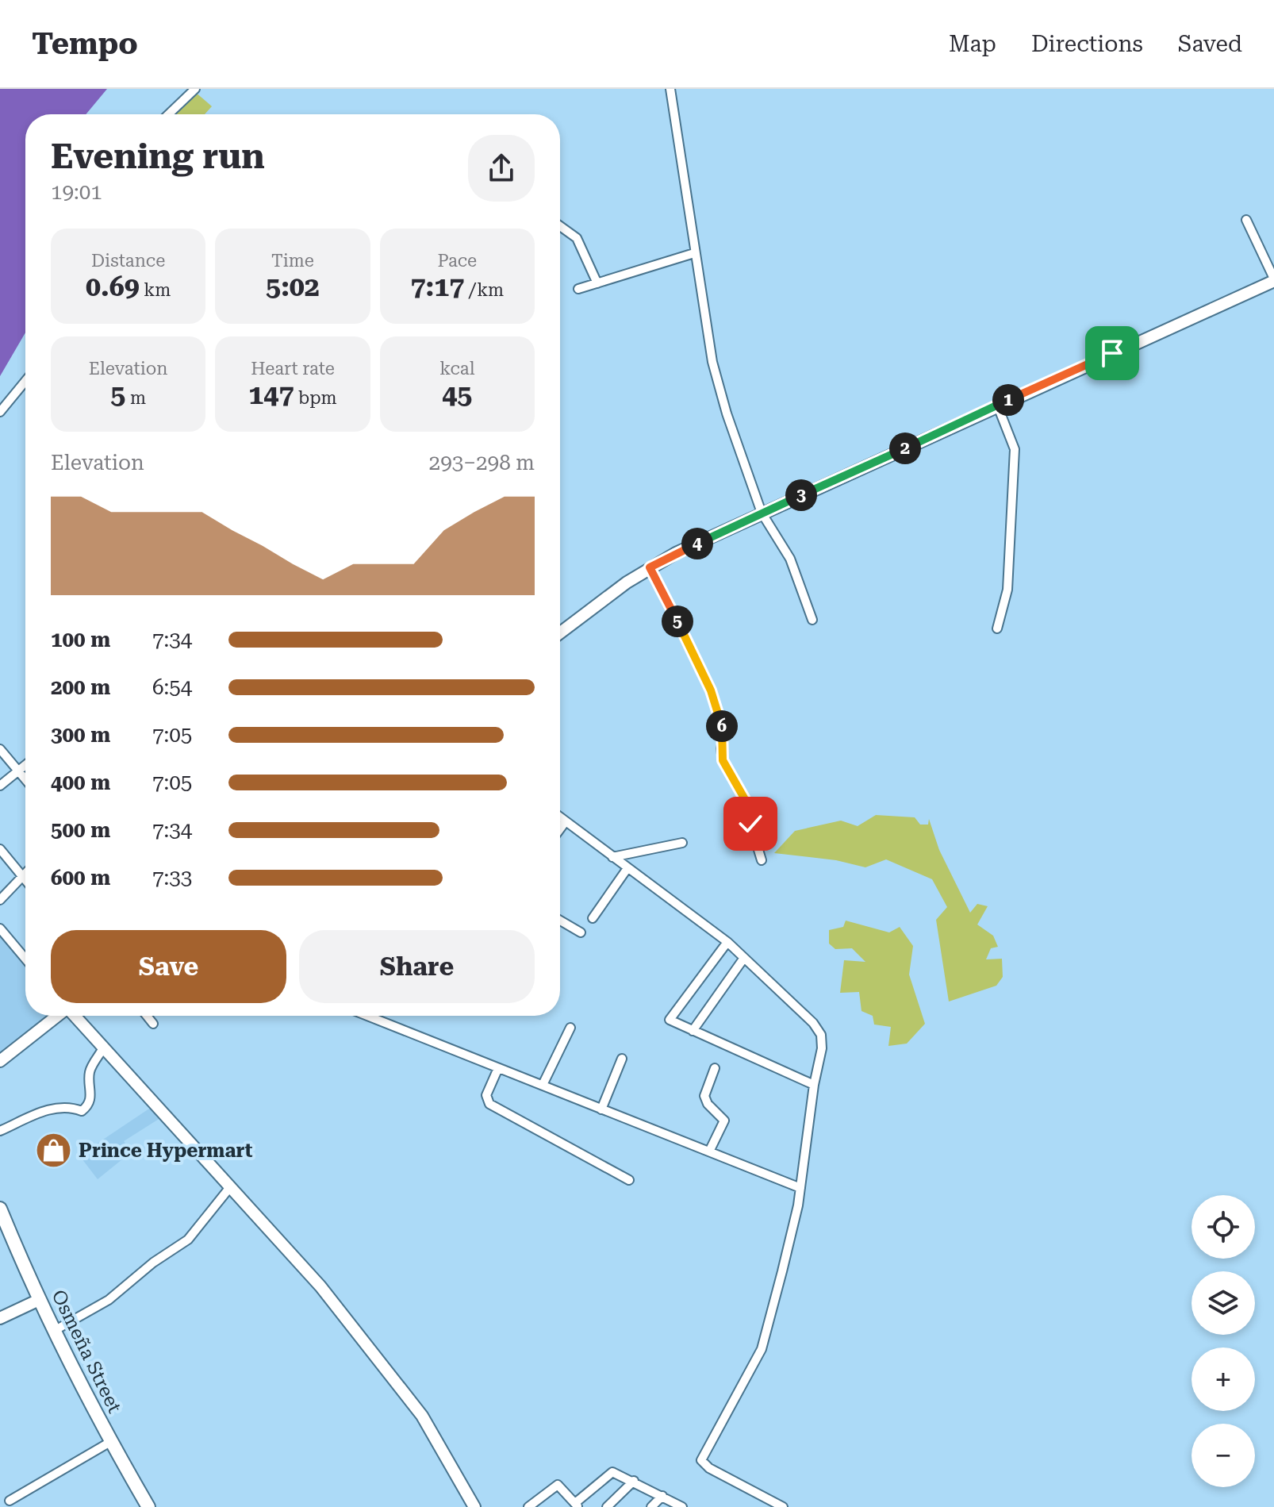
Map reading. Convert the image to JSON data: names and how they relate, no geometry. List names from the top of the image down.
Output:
{
  "streets": {
    "main road": ["Osmeña Street"]
  },
  "places": {
    "shop": ["Prince Hypermart"]
  },
  "page": {
    "header": "Tempo",
    "nav": ["Map", "Directions", "Saved"],
    "heading": ["Evening run", "19:01"],
    "stats": [
      ["Distance", "0.69 km"],
      ["Time", "5:02"],
      ["Pace", "7:17 /km"],
      ["Elevation", "5 m"],
      ["Heart rate", "147 bpm"],
      ["kcal", "45"]
    ],
    "pins": [
      "1",
      "2",
      "3",
      "4",
      "5",
      "6"
    ],
    "chart": ["Elevation", "293–298 m"],
    "list": [
      {
        "name": "100 m",
        "note": "7:34"
      },
      {
        "name": "200 m",
        "note": "6:54"
      },
      {
        "name": "300 m",
        "note": "7:05"
      },
      {
        "name": "400 m",
        "note": "7:05"
      },
      {
        "name": "500 m",
        "note": "7:34"
      },
      {
        "name": "600 m",
        "note": "7:33"
      }
    ],
    "buttons": ["Save", "Share"],
    "map_buttons": ["+", "−"]
  }
}
